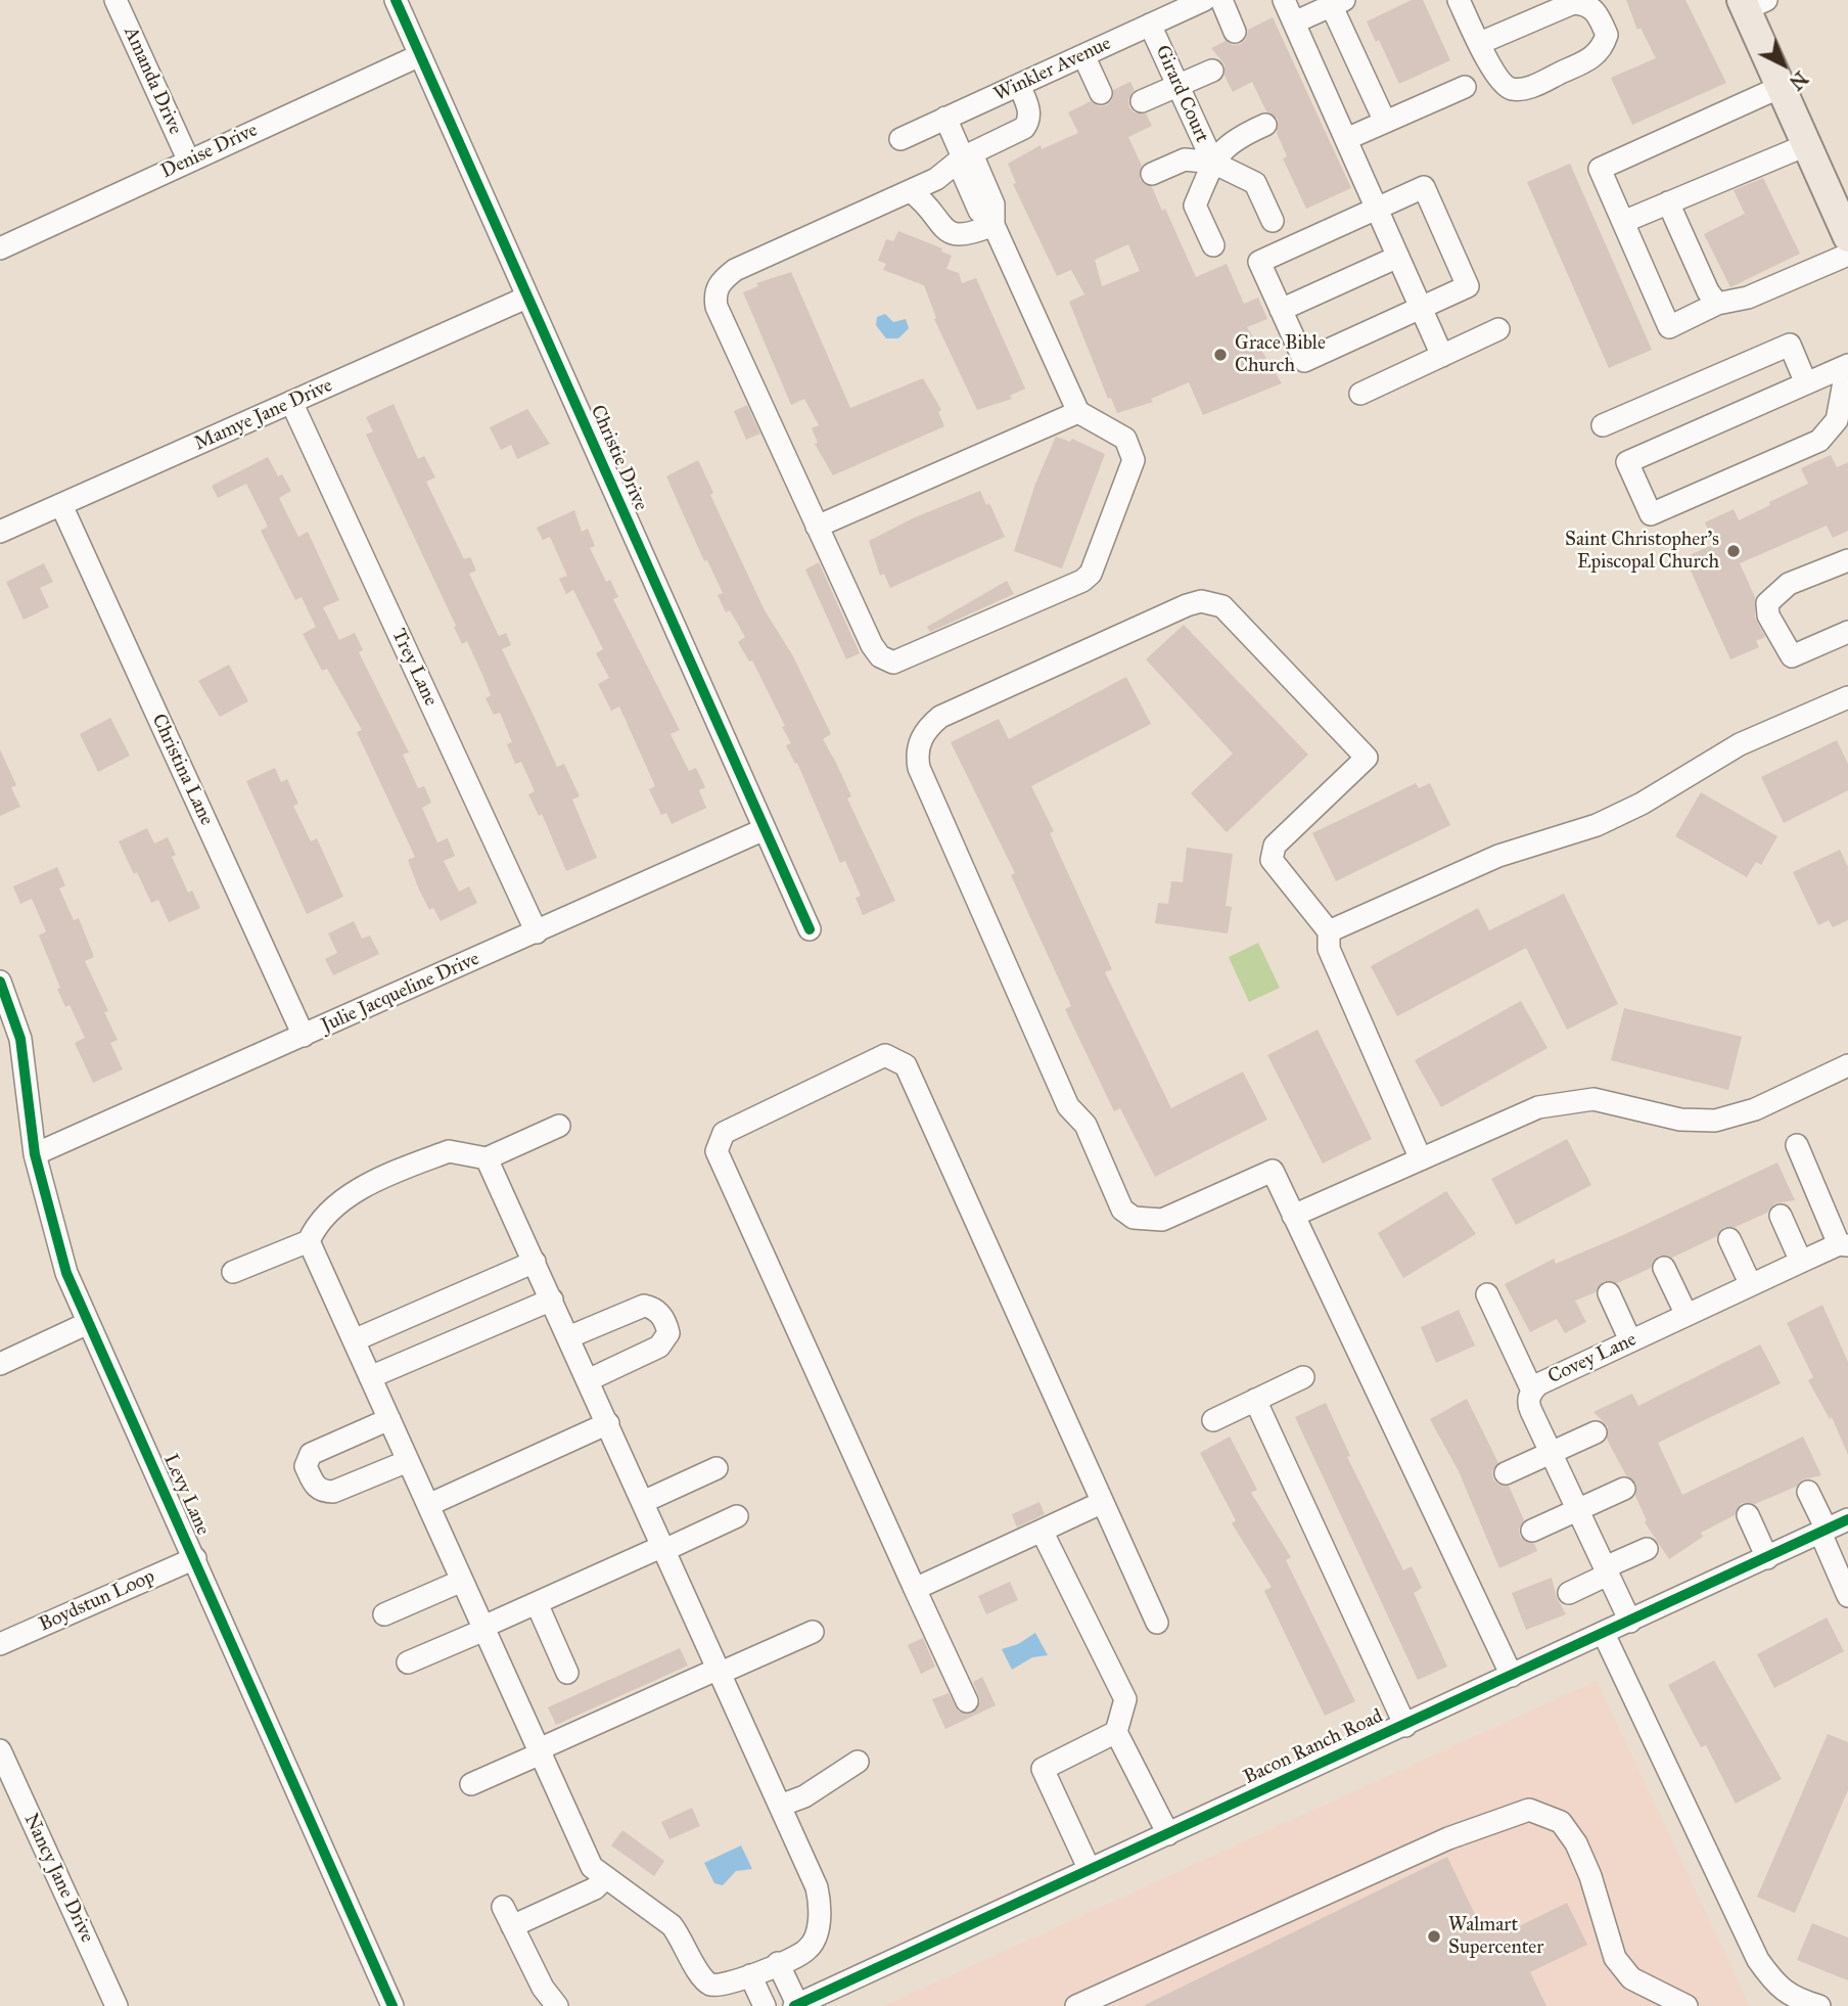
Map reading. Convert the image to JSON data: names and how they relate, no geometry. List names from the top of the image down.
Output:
{
  "streets": {
    "street": [
      "Winkler Avenue",
      "Amanda Drive",
      "Girard Court",
      "Denise Drive",
      "Mamye Jane Drive",
      "Christie Drive",
      "Trey Lane",
      "Christina Lane",
      "Julie Jacqueline Drive",
      "Covey Lane",
      "Levy Lane",
      "Boydstun Loop",
      "Bacon Ranch Road",
      "Nancy Jane Drive"
    ]
  },
  "crossings": [
    ["Winkler Avenue", "Girard Court"],
    ["Amanda Drive", "Denise Drive"],
    ["Denise Drive", "Christie Drive"],
    ["Mamye Jane Drive", "Christie Drive"],
    ["Mamye Jane Drive", "Trey Lane"],
    ["Mamye Jane Drive", "Christina Lane"],
    ["Christie Drive", "Julie Jacqueline Drive"],
    ["Trey Lane", "Julie Jacqueline Drive"],
    ["Christina Lane", "Julie Jacqueline Drive"],
    ["Julie Jacqueline Drive", "Levy Lane"],
    ["Covey Lane", "Bacon Ranch Road"],
    ["Levy Lane", "Boydstun Loop"]
  ],
  "places": ["Grace Bible Church", "Saint Christopher's Episcopal Church", "Walmart Supercenter"],
  "north": "bottom right"
}
